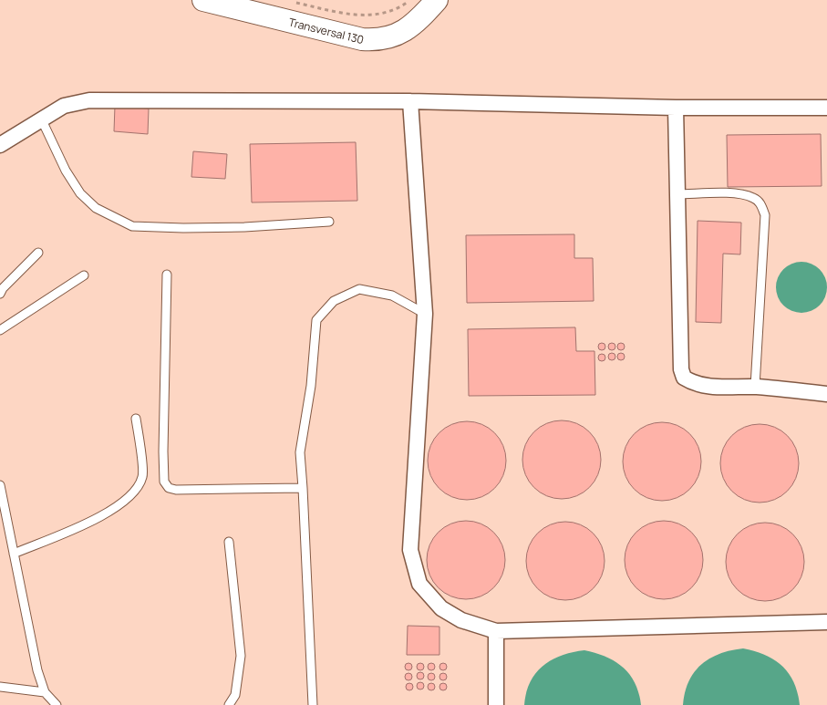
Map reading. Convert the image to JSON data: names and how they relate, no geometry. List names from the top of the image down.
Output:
{
  "streets": {
    "main road": ["Transversal 130"]
  }
}
